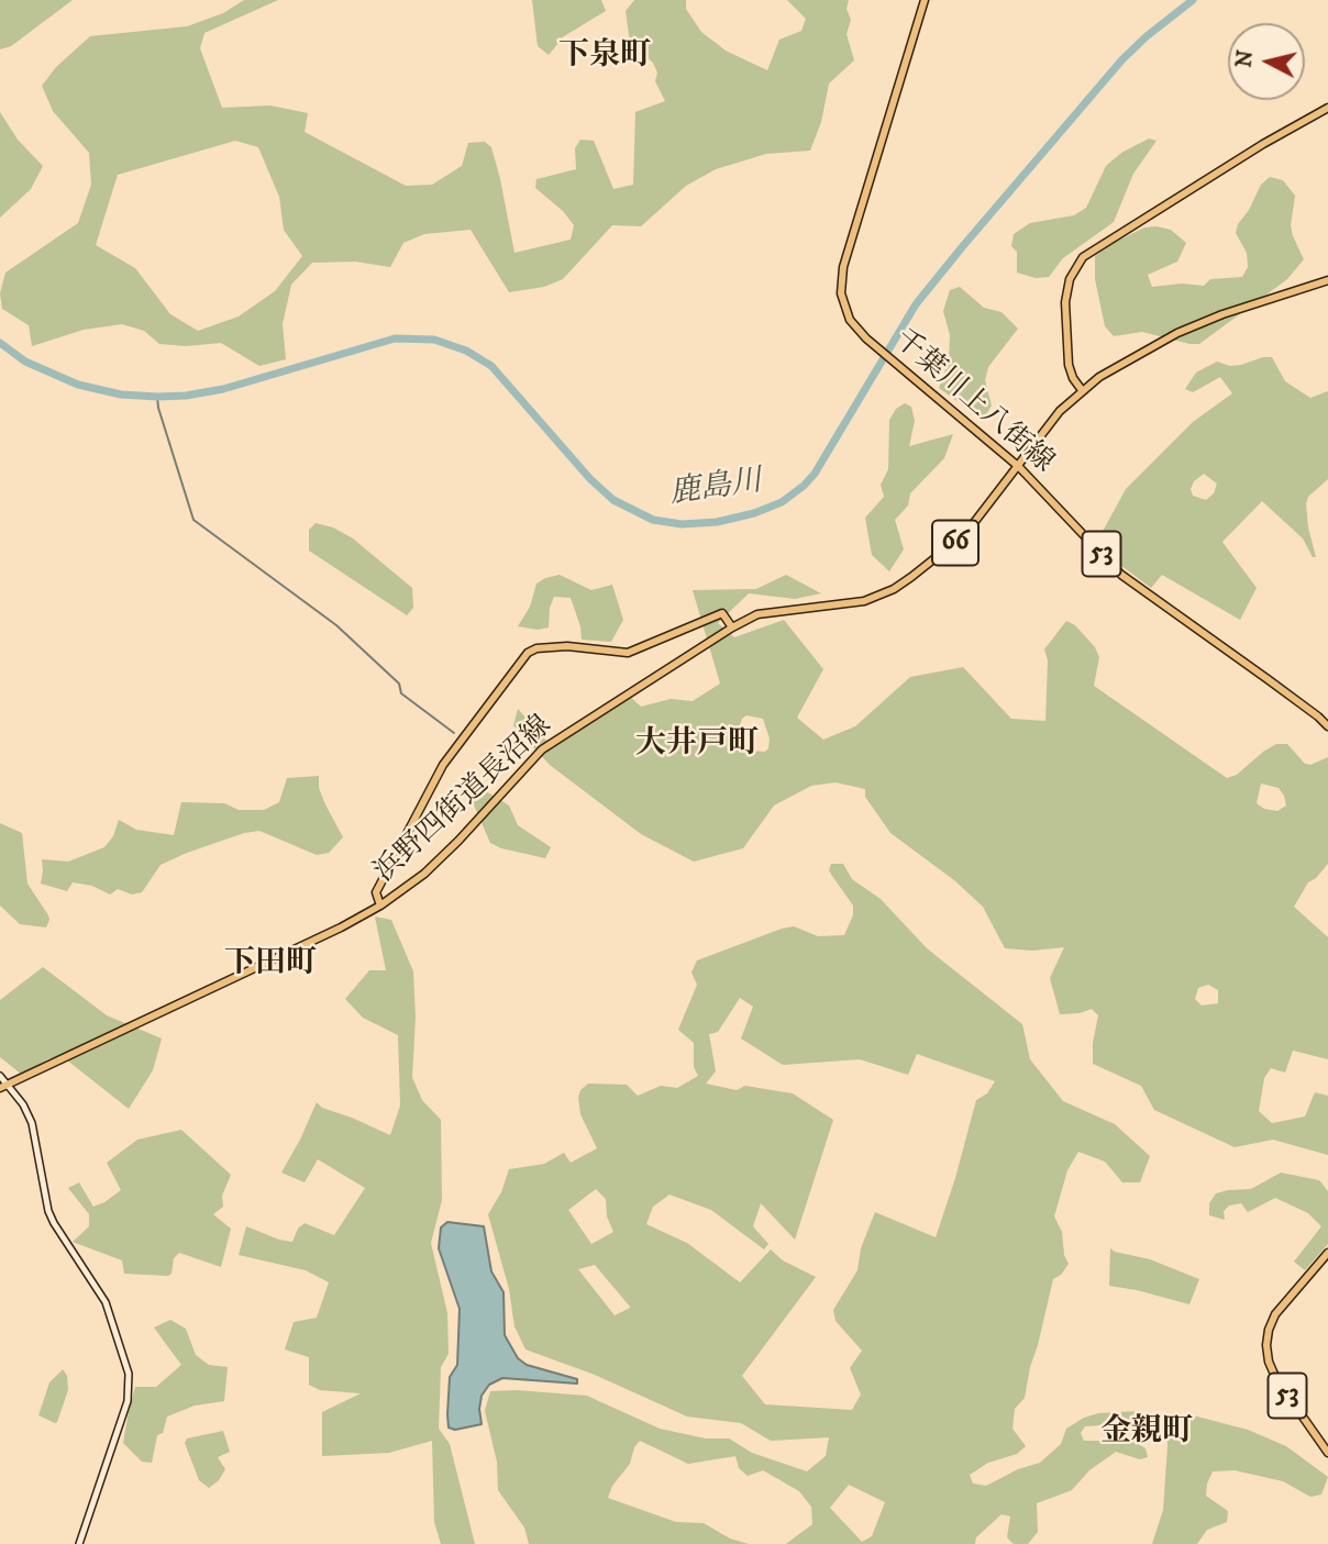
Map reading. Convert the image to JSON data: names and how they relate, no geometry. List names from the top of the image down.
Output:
{
  "streets": {
    "main road": [
      "千葉川上八街線",
      "66",
      "53",
      "浜野四街道長沼線"
    ]
  },
  "crossings": [
    ["千葉川上八街線", "浜野四街道長沼線"]
  ],
  "districts": [
    "下泉町",
    "大井戸町",
    "下田町",
    "金親町"
  ],
  "water": ["鹿島川"],
  "north": "left"
}
